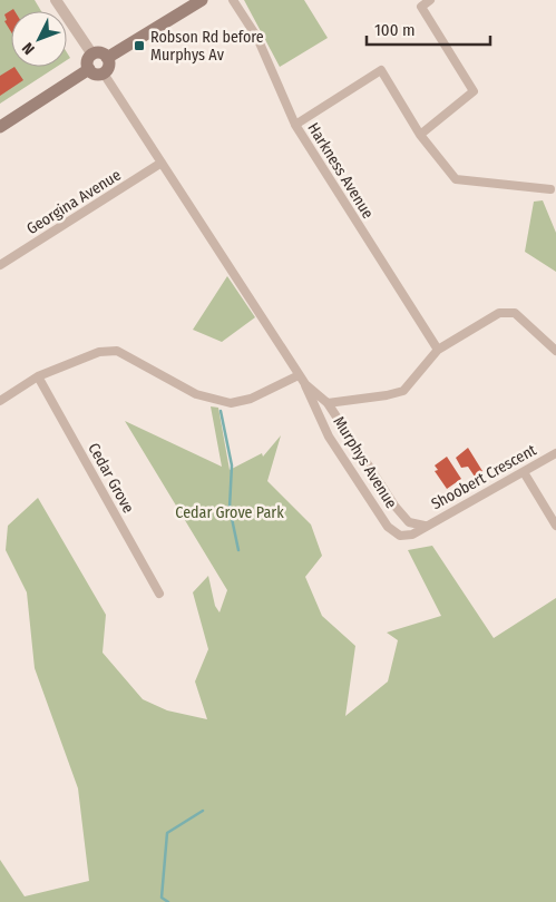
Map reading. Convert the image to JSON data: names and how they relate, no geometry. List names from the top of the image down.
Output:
{
  "streets": {
    "street": [
      "Harkness Avenue",
      "Georgina Avenue",
      "Murphys Avenue",
      "Shoobert Crescent",
      "Cedar Grove"
    ]
  },
  "crossings": [
    ["Georgina Avenue", "Murphys Avenue"],
    ["Murphys Avenue", "Shoobert Crescent"]
  ],
  "parks": ["Cedar Grove Park"],
  "places": {
    "transit": ["Robson Rd before Murphys Av"]
  },
  "scale_bar": "100 m",
  "north": "bottom left"
}
